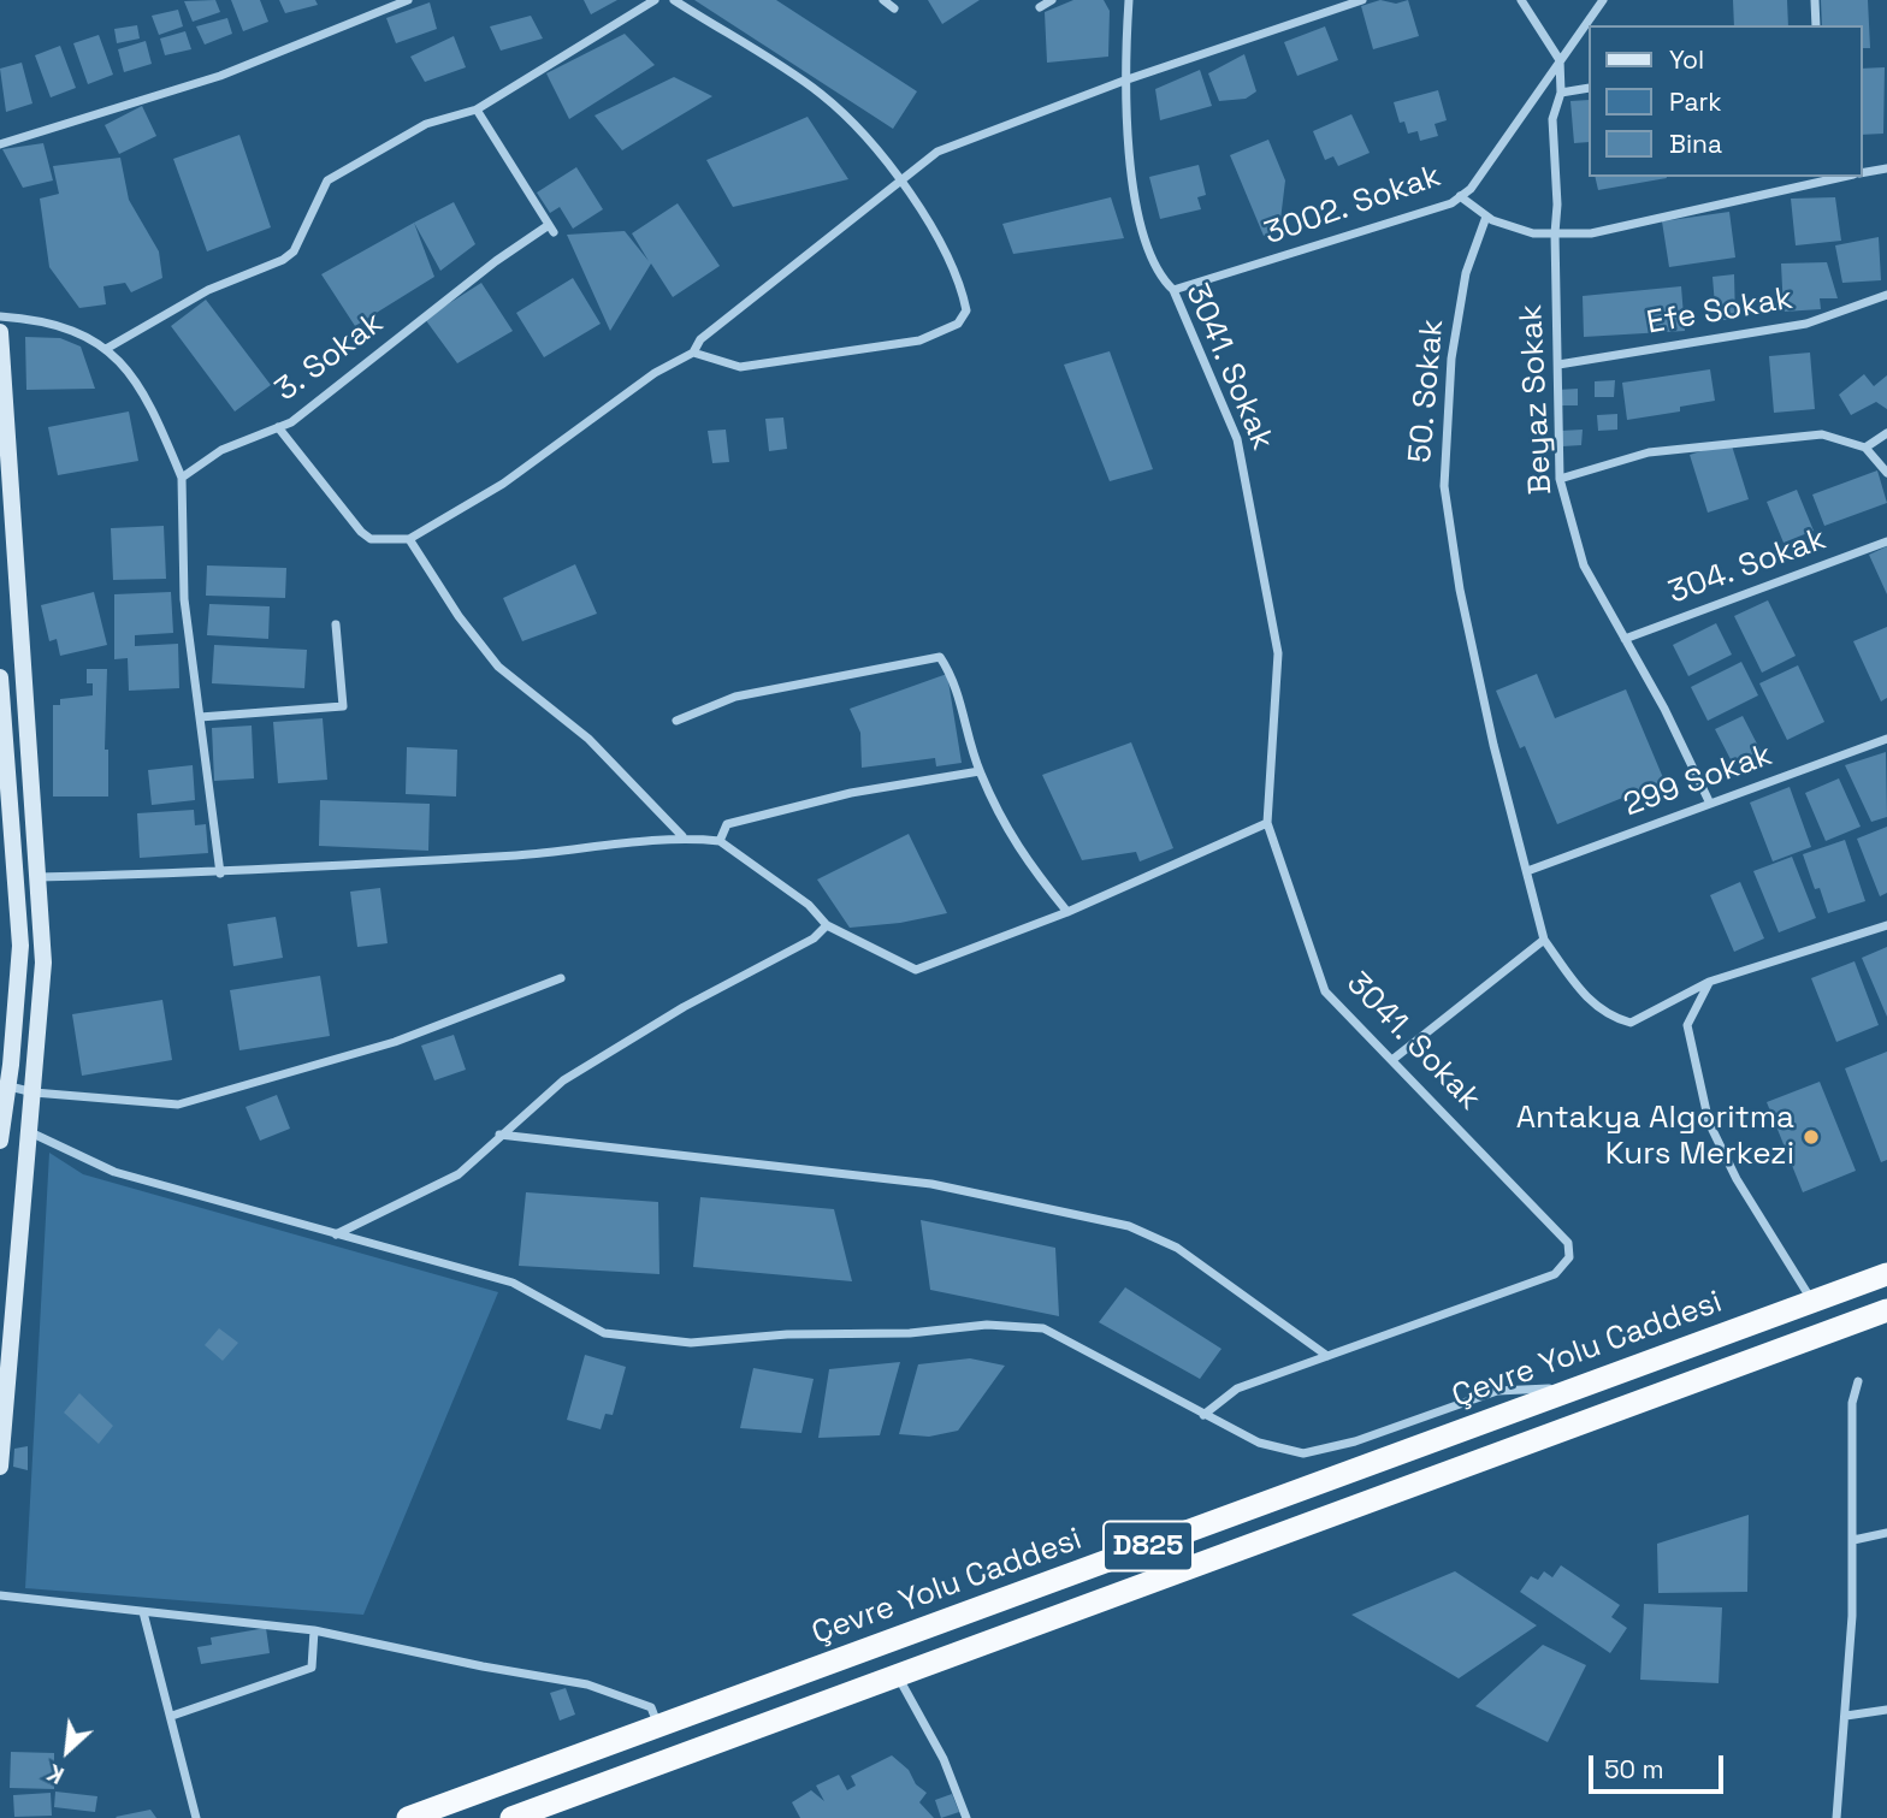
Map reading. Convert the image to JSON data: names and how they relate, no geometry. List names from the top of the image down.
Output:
{
  "streets": {
    "highway": ["Çevre Yolu Caddesi", "D825"],
    "street": [
      "3002. Sokak",
      "Efe Sokak",
      "3. Sokak",
      "3041. Sokak",
      "50. Sokak",
      "Beyaz Sokak",
      "304. Sokak",
      "299 Sokak"
    ]
  },
  "crossings": [
    ["3002. Sokak", "3041. Sokak"],
    ["3002. Sokak", "Beyaz Sokak"],
    ["Efe Sokak", "Beyaz Sokak"],
    ["50. Sokak", "299 Sokak"],
    ["Beyaz Sokak", "304. Sokak"],
    ["Beyaz Sokak", "299 Sokak"]
  ],
  "places": ["Antakya Algoritma Kurs Merkezi"],
  "legend": ["Yol", "Park", "Bina"],
  "scale_bar": "50 m",
  "north": "bottom left"
}
